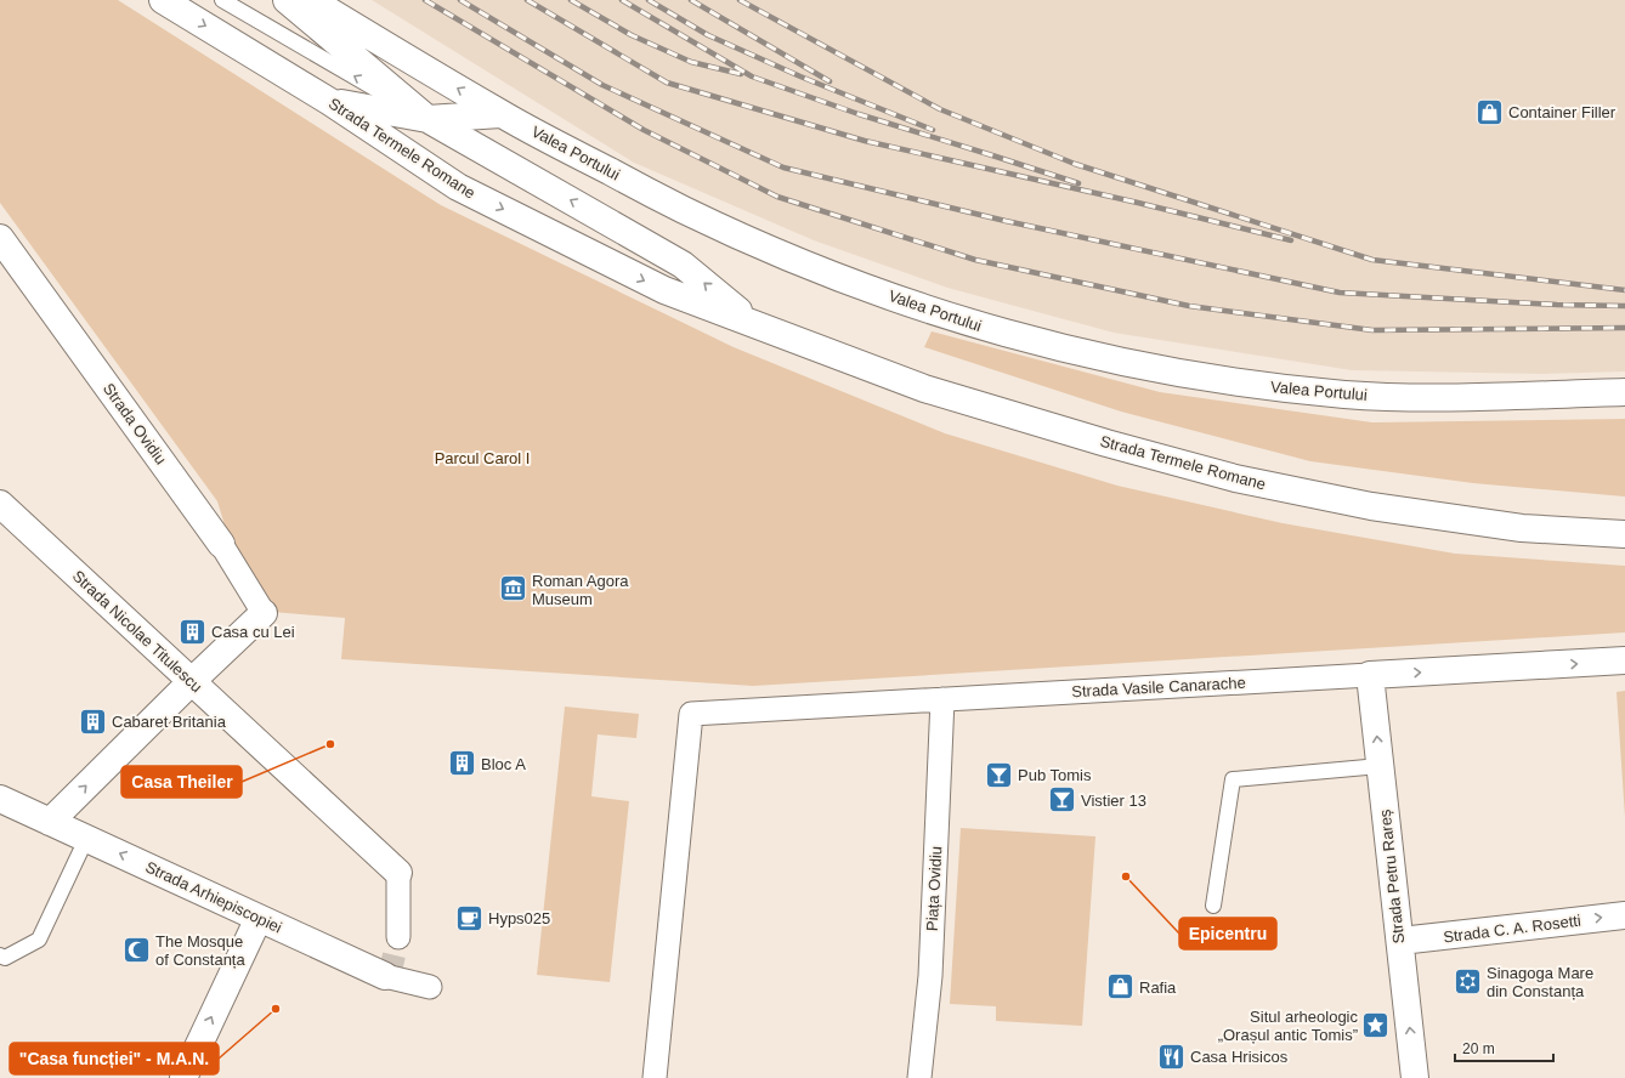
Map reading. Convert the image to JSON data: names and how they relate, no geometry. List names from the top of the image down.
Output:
{
  "streets": {
    "street": [
      "Strada Termele Romane",
      "Valea Portului",
      "Strada Ovidiu",
      "Strada Nicolae Titulescu",
      "Strada Vasile Canarache",
      "Strada Petru Rareș",
      "Piața Ovidiu",
      "Strada Arhiepiscopiei",
      "Strada C. A. Rosetti"
    ]
  },
  "crossings": [
    ["Strada Vasile Canarache", "Strada Petru Rareș"],
    ["Strada Vasile Canarache", "Piața Ovidiu"],
    ["Strada Petru Rareș", "Strada C. A. Rosetti"]
  ],
  "one_way": ["Strada Petru Rareș", "Strada Arhiepiscopiei", "Strada C. A. Rosetti"],
  "parks": ["Parcul Carol I"],
  "places": {
    "shop": ["Container Filler", "Rafia"],
    "museum": ["Roman Agora Museum"],
    "building": ["Casa cu Lei", "Cabaret Britania", "Bloc A"],
    "other": ["Casa Theiler", "Epicentru", "\"Casa funcției\" - M.A.N."],
    "bar": ["Pub Tomis", "Vistier 13"],
    "cafe": ["Hyps025"],
    "mosque": ["The Mosque of Constanța"],
    "synagogue": ["Sinagoga Mare din Constanța"],
    "place": ["Situl arheologic „Orașul antic Tomis”"],
    "restaurant": ["Casa Hrisicos"]
  },
  "scale_bar": "20 m"
}
